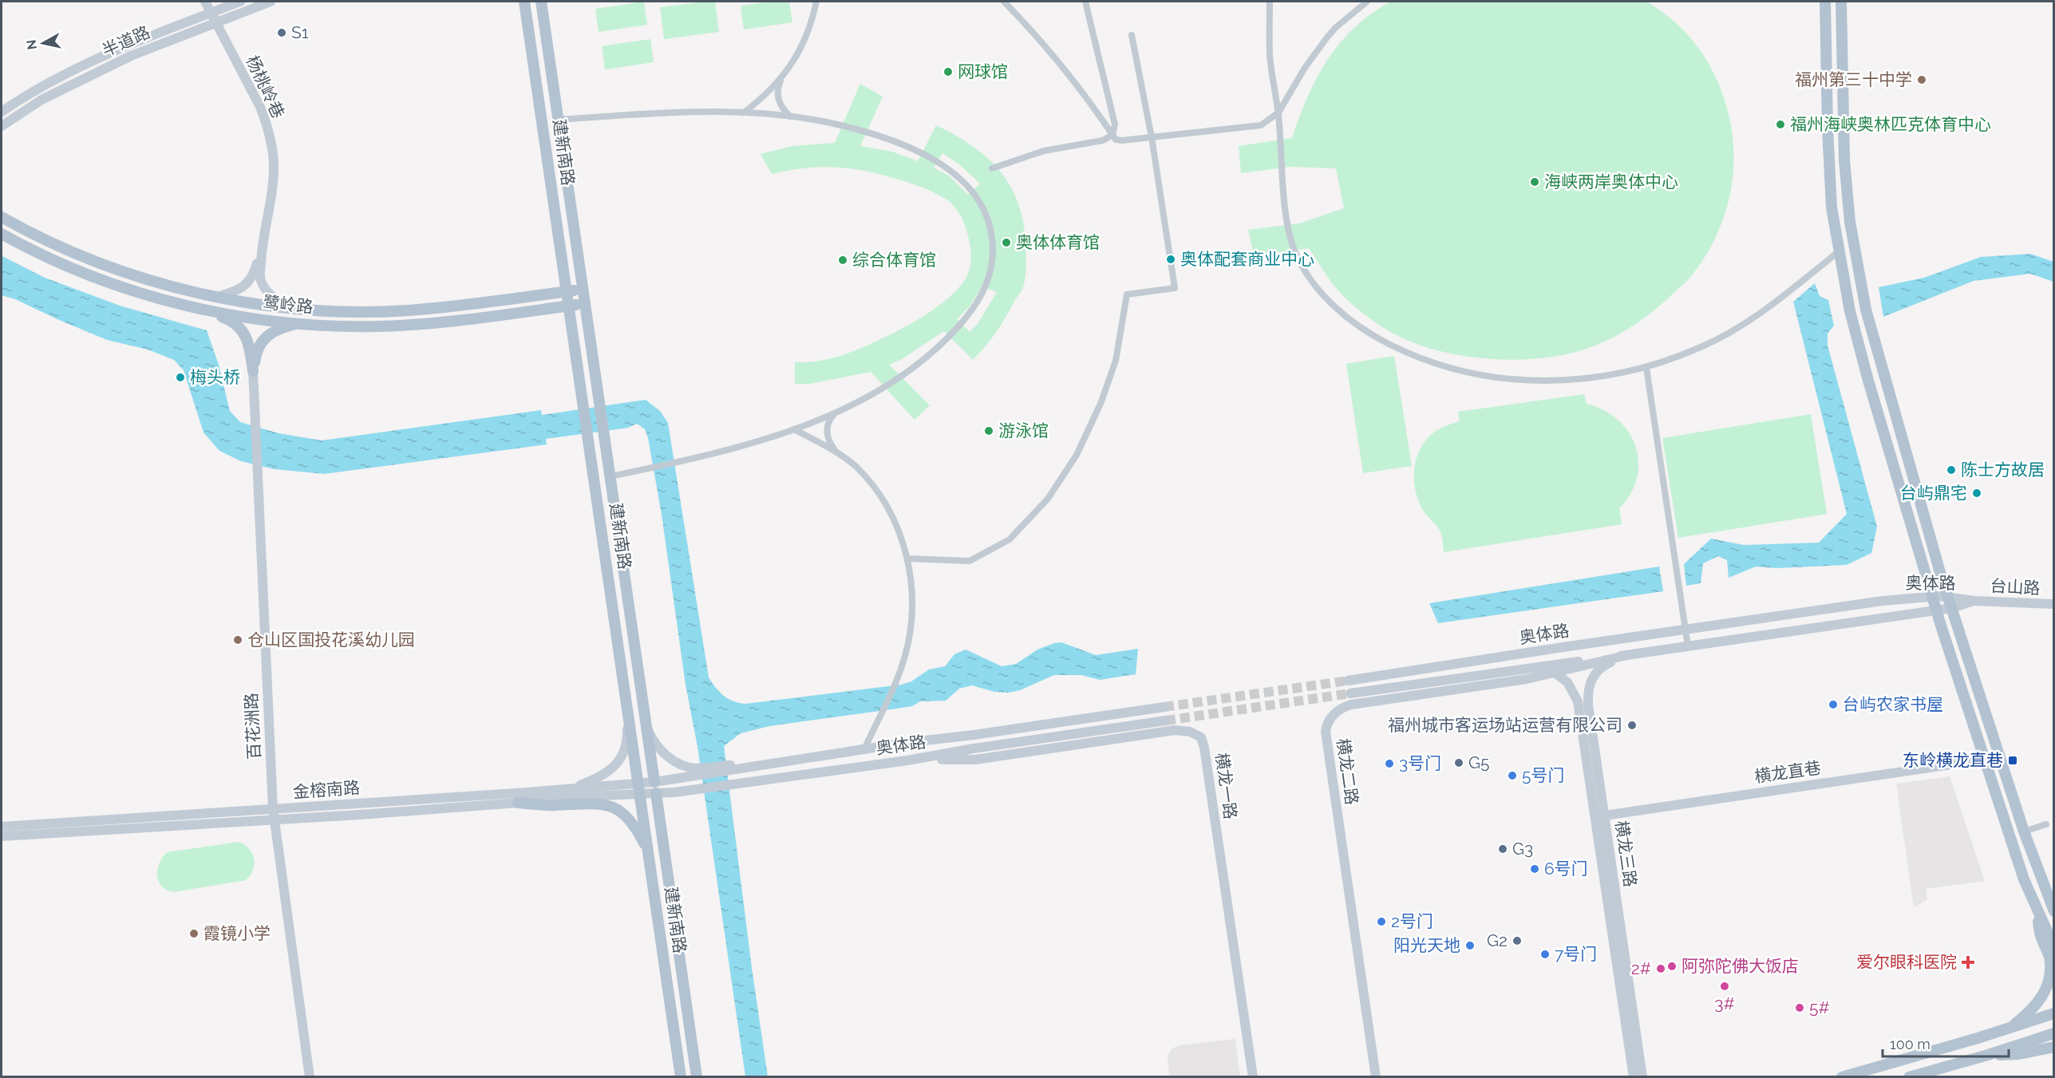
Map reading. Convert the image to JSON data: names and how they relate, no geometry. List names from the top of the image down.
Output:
{
  "streets": {
    "main road": [
      "半道路",
      "杨桃岭巷",
      "建新南路",
      "鹭岭路",
      "奥体路",
      "台山路",
      "百花洲路",
      "横龙二路",
      "横龙直巷",
      "横龙一路",
      "金榕南路",
      "横龙三路"
    ]
  },
  "crossings": [
    ["半道路", "杨桃岭巷"],
    ["建新南路", "鹭岭路"],
    ["建新南路", "奥体路"],
    ["建新南路", "金榕南路"],
    ["奥体路", "台山路"],
    ["奥体路", "横龙二路"],
    ["奥体路", "横龙一路"],
    ["奥体路", "金榕南路"],
    ["奥体路", "横龙三路"],
    ["百花洲路", "金榕南路"],
    ["横龙二路", "横龙三路"],
    ["横龙直巷", "横龙三路"]
  ],
  "places": {
    "other": [
      "S1",
      "网球馆",
      "福州第三十中学",
      "福州海峡奥林匹克体育中心",
      "海峡两岸奥体中心",
      "奥体体育馆",
      "奥体配套商业中心",
      "综合体育馆",
      "梅头桥",
      "游泳馆",
      "陈士方故居",
      "台屿鼎宅",
      "仓山区国投花溪幼儿园",
      "台屿农家书屋",
      "福州城市客运场站运营有限公司",
      "G5",
      "3号门",
      "5号门",
      "G3",
      "6号门",
      "2号门",
      "霞镜小学",
      "G2",
      "阳光天地",
      "7号门",
      "阿弥陀佛大饭店",
      "2#",
      "3#",
      "5#"
    ],
    "transit": ["东岭横龙直巷"],
    "health": ["爱尔眼科医院"]
  },
  "scale_bar": "100 m",
  "north": "left"
}
